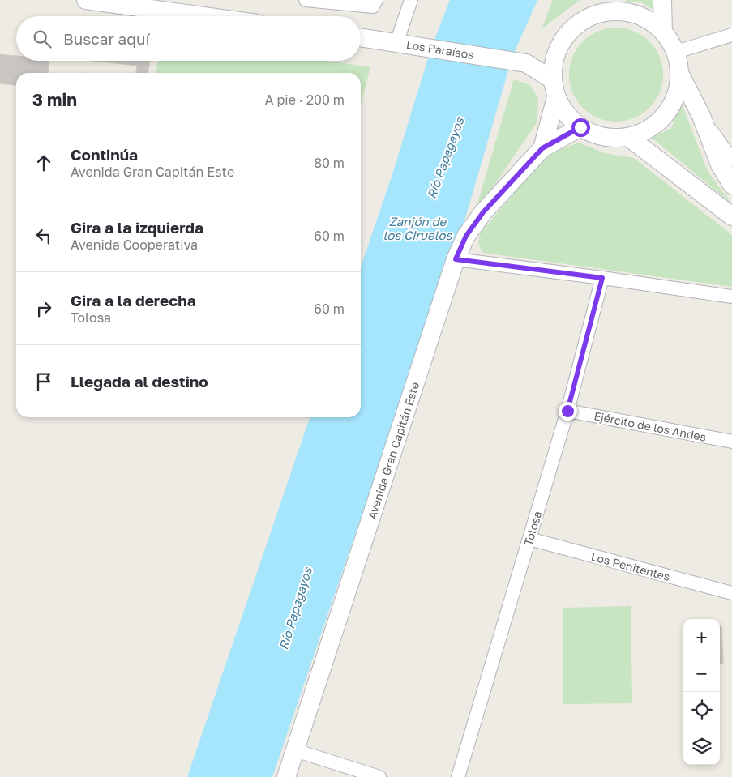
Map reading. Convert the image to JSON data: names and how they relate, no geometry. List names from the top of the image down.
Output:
{
  "streets": {
    "street": [
      "Los Paraísos",
      "Ejército de los Andes",
      "Avenida Gran Capitán Este",
      "Tolosa",
      "Los Penitentes"
    ]
  },
  "crossings": [
    ["Los Paraísos", "Avenida Gran Capitán Este"],
    ["Ejército de los Andes", "Tolosa"],
    ["Tolosa", "Los Penitentes"]
  ],
  "water": ["Río Papagayos", "Zanjón de los Ciruelos"],
  "page": {
    "search": "Buscar aquí",
    "heading": ["3 min", "A pie · 200 m"],
    "list": [
      ["Continúa", "Avenida Gran Capitán Este", "80 m"],
      ["Gira a la izquierda", "Avenida Cooperativa", "60 m"],
      ["Gira a la derecha", "Tolosa", "60 m"],
      "Llegada al destino"
    ],
    "map_buttons": ["+", "−"]
  }
}
